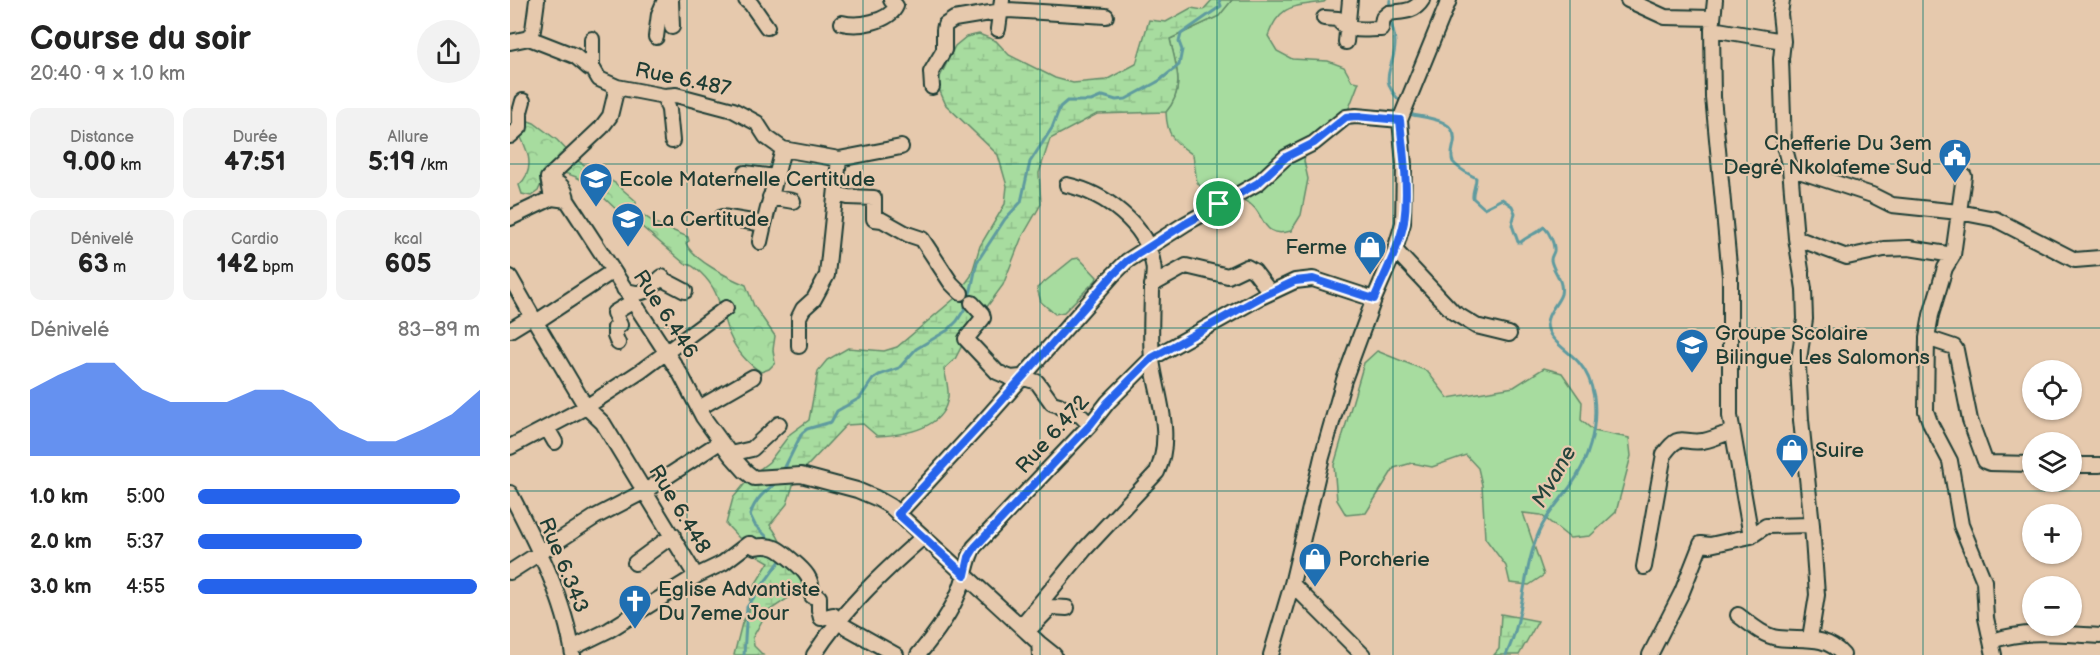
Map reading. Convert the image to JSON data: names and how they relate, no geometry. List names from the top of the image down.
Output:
{
  "streets": {
    "street": [
      "Rue 6.487",
      "Rue 6.446",
      "Rue 6.472",
      "Rue 6.448",
      "Rue 6.343"
    ]
  },
  "crossings": [
    ["Rue 6.446", "Rue 6.472"],
    ["Rue 6.448", "Rue 6.343"]
  ],
  "water": ["Mvane"],
  "places": {
    "public building": ["Chefferie Du 3em Degré Nkolafeme Sud"],
    "school or university": ["Ecole Maternelle Certitude", "La Certitude", "Groupe Scolaire Bilingue Les Salomons"],
    "shop": ["Ferme", "Suire", "Porcherie"],
    "church": ["Eglise Advantiste Du 7eme Jour"]
  },
  "page": {
    "heading": ["Course du soir", "20:40 · 9 × 1.0 km"],
    "stats": [
      ["Distance", "9.00 km"],
      ["Durée", "47:51"],
      ["Allure", "5:19 /km"],
      ["Dénivelé", "63 m"],
      ["Cardio", "142 bpm"],
      ["kcal", "605"]
    ],
    "chart": ["Dénivelé", "83–89 m"],
    "map_buttons": ["+", "−"],
    "list": [
      {
        "name": "1.0 km",
        "note": "5:00"
      },
      {
        "name": "2.0 km",
        "note": "5:37"
      },
      {
        "name": "3.0 km",
        "note": "4:55"
      }
    ]
  }
}
